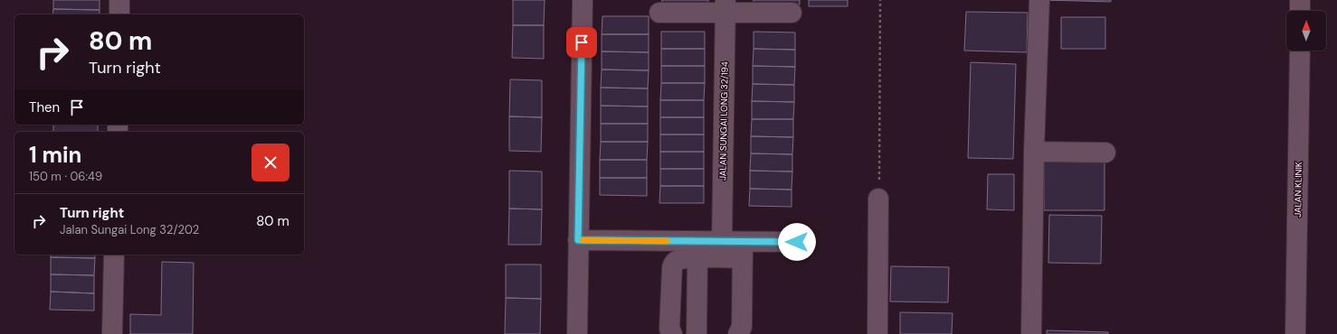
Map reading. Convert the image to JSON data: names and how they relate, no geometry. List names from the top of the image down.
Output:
{
  "streets": {
    "street": ["JALAN SUNGAI LONG 32/194", "JALAN KLINIK"]
  },
  "north": "top",
  "page": {
    "turn": ["80 m", "Turn right"],
    "then": "Then",
    "heading": ["1 min", "150 m · 06:49"],
    "list": [
      {
        "name": "Turn right",
        "note": "Jalan Sungai Long 32/202",
        "value": "80 m"
      }
    ]
  }
}
